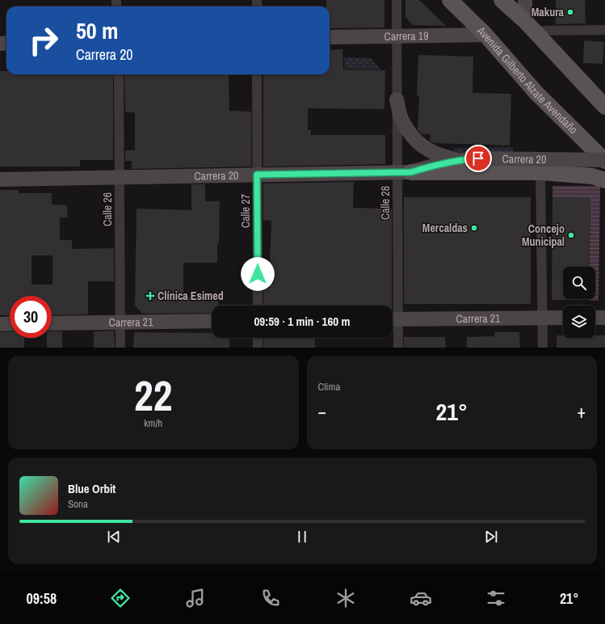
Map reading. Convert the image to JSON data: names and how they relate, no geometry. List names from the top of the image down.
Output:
{
  "streets": {
    "main road": [
      "Carrera 19",
      "Avenida Gilberto Alzate Avendaño",
      "Carrera 20",
      "Carrera 21"
    ],
    "street": ["Calle 28", "Calle 26", "Calle 27"]
  },
  "crossings": [
    ["Carrera 19", "Avenida Gilberto Alzate Avendaño"],
    ["Carrera 19", "Calle 28"],
    ["Avenida Gilberto Alzate Avendaño", "Carrera 20"],
    ["Carrera 20", "Calle 28"],
    ["Carrera 20", "Calle 26"],
    ["Carrera 20", "Calle 27"],
    ["Calle 28", "Carrera 21"],
    ["Calle 26", "Carrera 21"]
  ],
  "places": {
    "other": ["Makura", "Mercaldas", "Concejo Municipal"],
    "health": ["Clínica Esimed"]
  },
  "page": {
    "turn": ["50 m", "Carrera 20"],
    "limit": "30",
    "trip": "09:59 · 1 min · 160 m",
    "tile": [
      ["22", "km/h"],
      "Clima"
    ],
    "heat": ["−", "21°", "+"],
    "song": ["Blue Orbit", "Sona"],
    "tabs": ["09:58", "21°"]
  }
}
